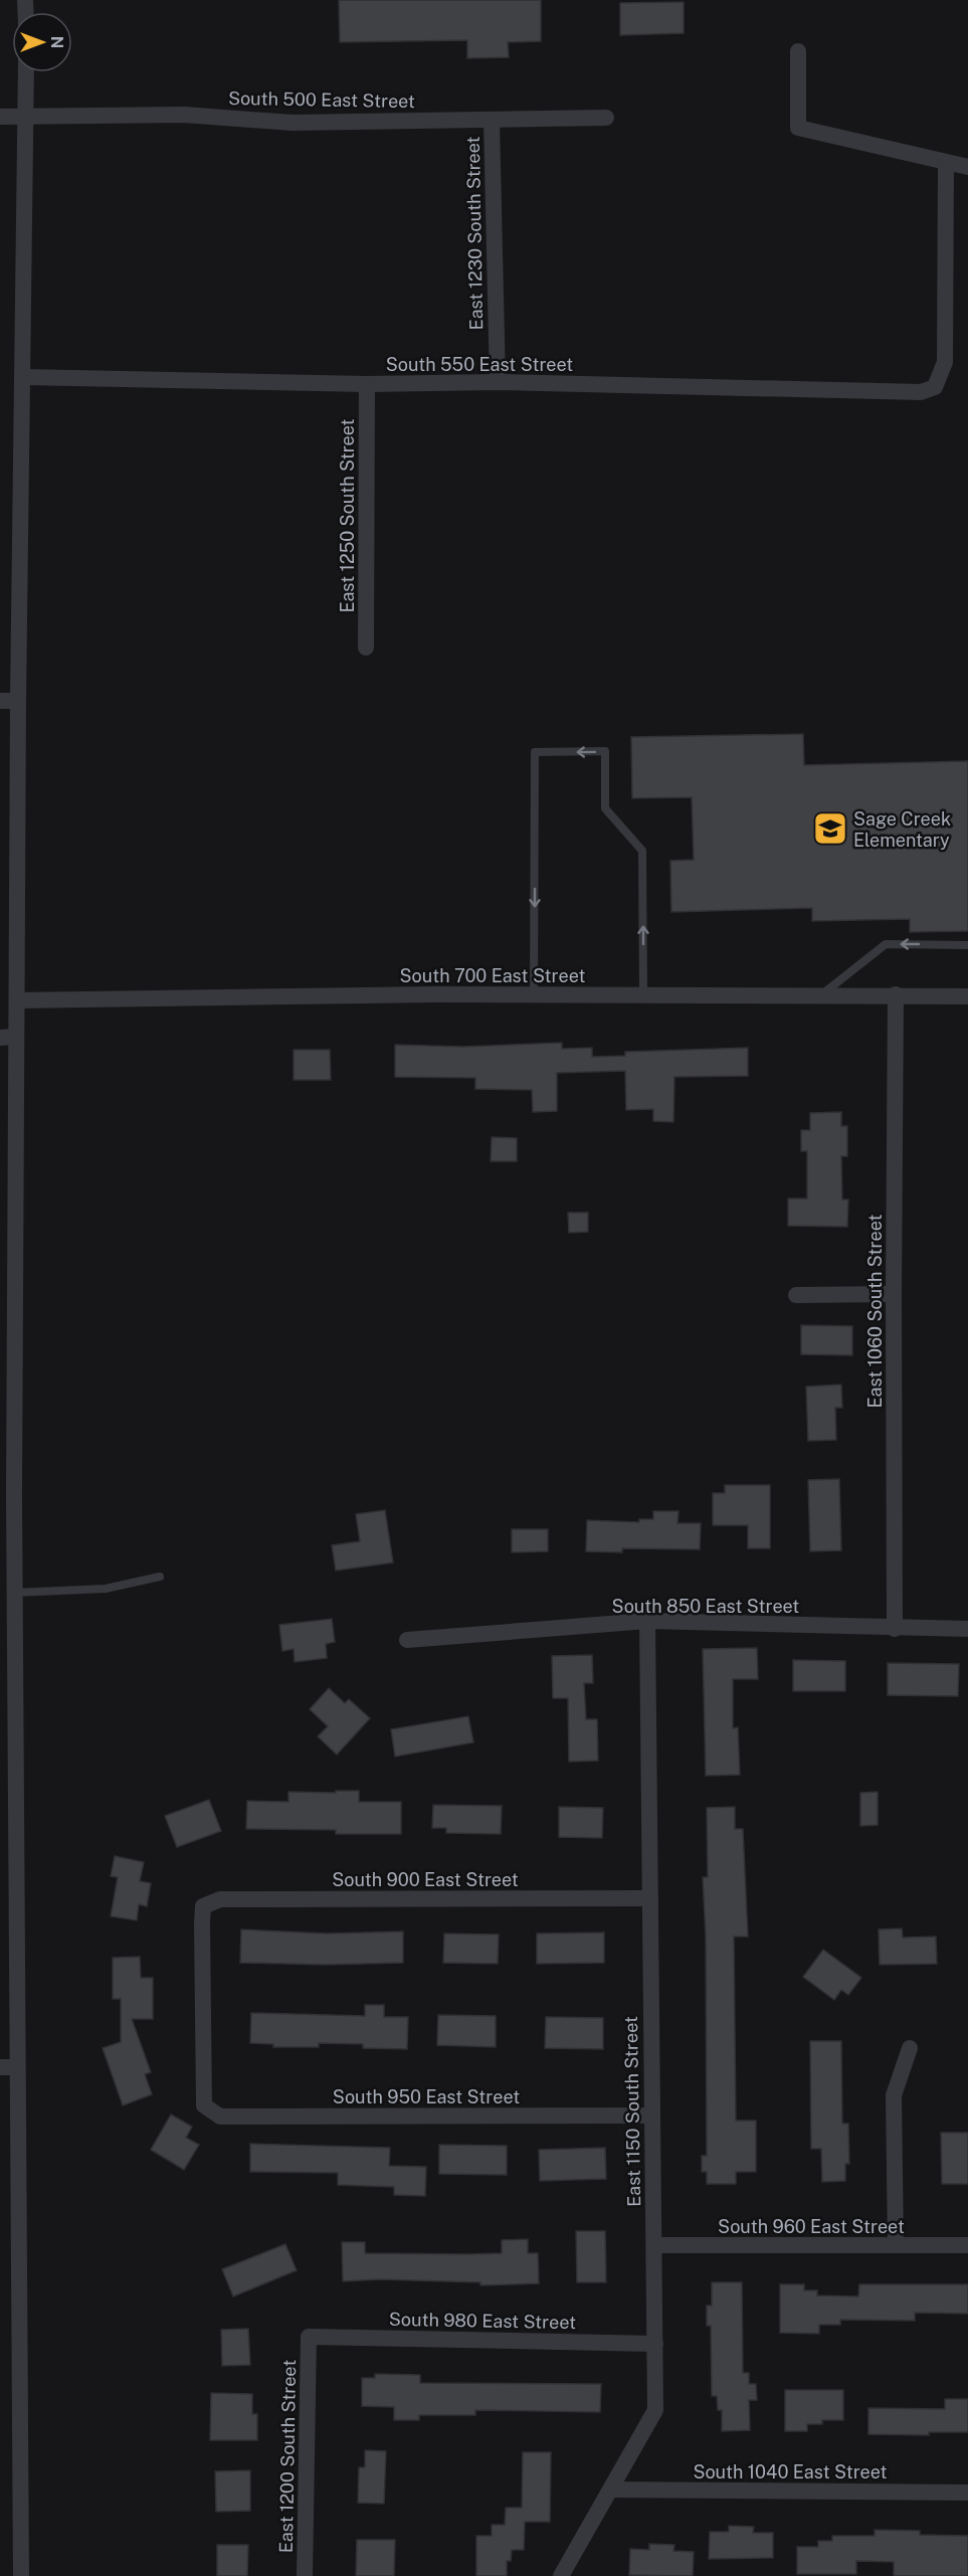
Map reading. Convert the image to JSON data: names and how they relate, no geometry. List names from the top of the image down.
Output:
{
  "streets": {
    "street": [
      "South 500 East Street",
      "East 1230 South Street",
      "South 550 East Street",
      "East 1250 South Street",
      "South 700 East Street",
      "East 1060 South Street",
      "South 850 East Street",
      "South 900 East Street",
      "South 950 East Street",
      "East 1150 South Street",
      "South 960 East Street",
      "South 980 East Street",
      "East 1200 South Street",
      "South 1040 East Street"
    ]
  },
  "crossings": [
    ["South 500 East Street", "East 1230 South Street"],
    ["East 1230 South Street", "South 550 East Street"],
    ["South 550 East Street", "East 1250 South Street"],
    ["South 700 East Street", "East 1060 South Street"],
    ["East 1060 South Street", "South 850 East Street"],
    ["South 850 East Street", "East 1150 South Street"],
    ["South 900 East Street", "South 950 East Street"],
    ["South 900 East Street", "East 1150 South Street"],
    ["South 950 East Street", "East 1150 South Street"],
    ["East 1150 South Street", "South 960 East Street"],
    ["East 1150 South Street", "South 980 East Street"],
    ["East 1150 South Street", "South 1040 East Street"],
    ["South 980 East Street", "East 1200 South Street"]
  ],
  "places": {
    "school or university": ["Sage Creek Elementary"]
  },
  "north": "right"
}
